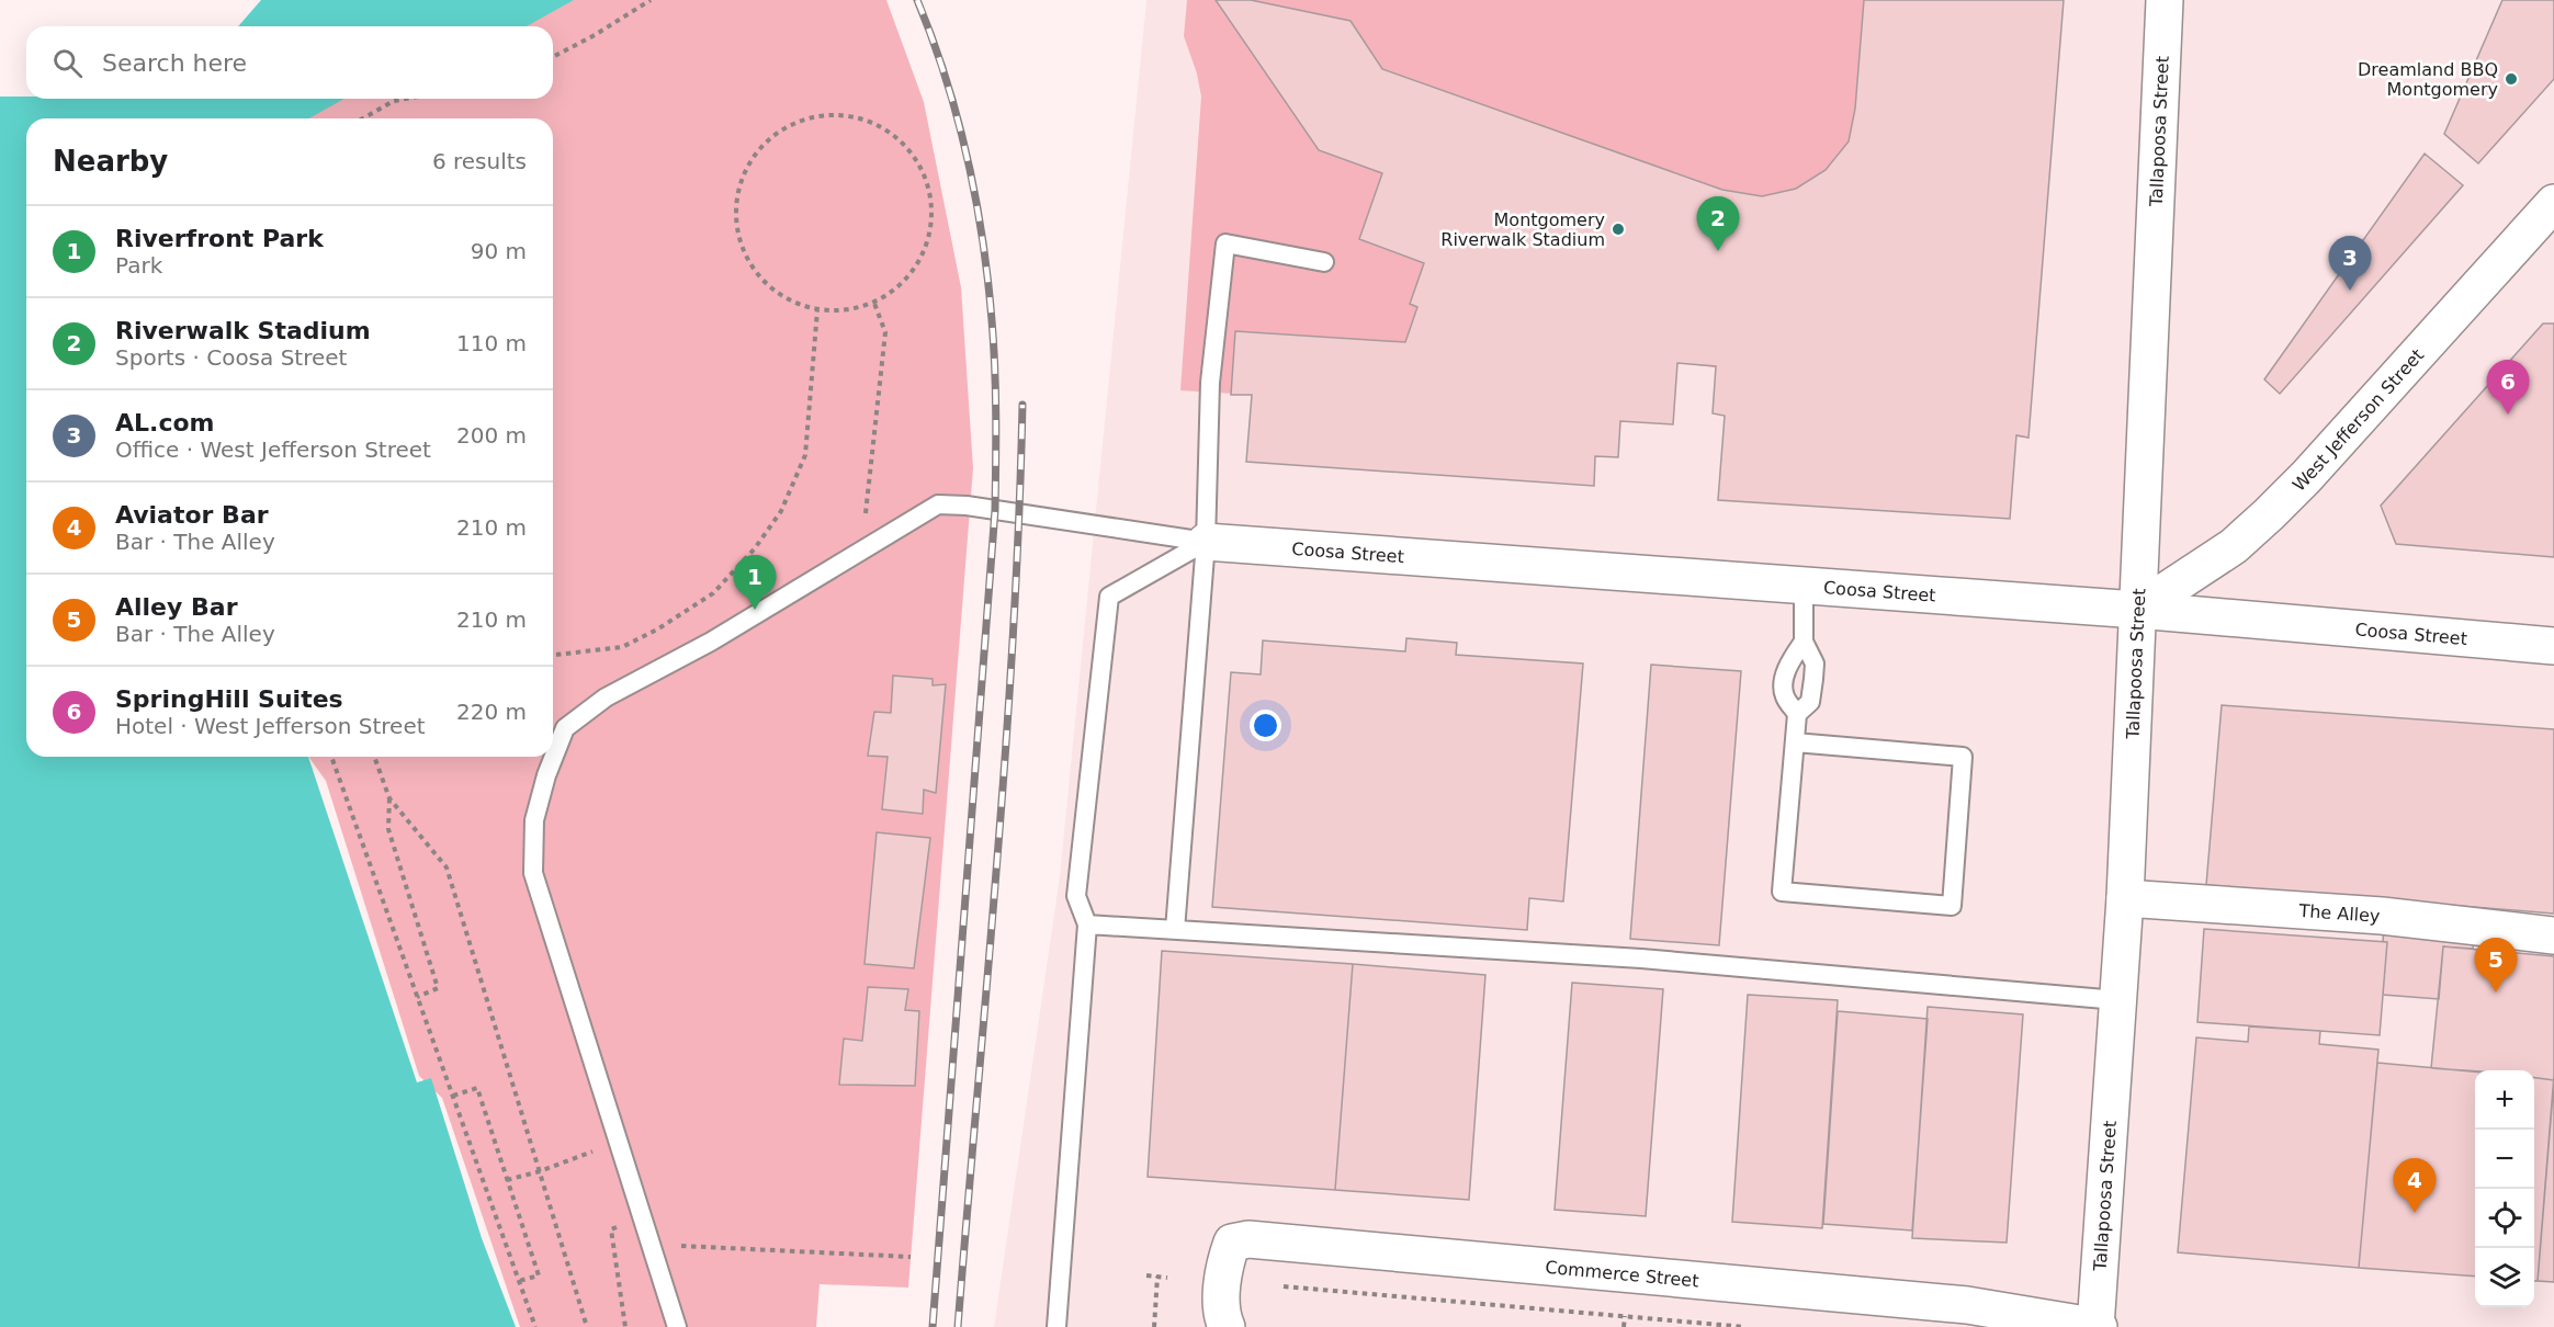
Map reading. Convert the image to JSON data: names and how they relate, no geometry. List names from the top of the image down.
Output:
{
  "streets": {
    "street": [
      "Tallapoosa Street",
      "West Jefferson Street",
      "Coosa Street",
      "The Alley",
      "Commerce Street"
    ]
  },
  "crossings": [
    ["Tallapoosa Street", "West Jefferson Street"],
    ["Tallapoosa Street", "Coosa Street"],
    ["Tallapoosa Street", "The Alley"],
    ["Tallapoosa Street", "Commerce Street"],
    ["West Jefferson Street", "Coosa Street"]
  ],
  "places": ["Dreamland BBQ Montgomery", "Montgomery Riverwalk Stadium"],
  "page": {
    "search": "Search here",
    "heading": ["Nearby", "6 results"],
    "pins": [
      "2",
      "3",
      "6",
      "1",
      "5",
      "4"
    ],
    "list": [
      {
        "mark": "1",
        "name": "Riverfront Park",
        "note": "Park",
        "value": "90 m"
      },
      {
        "mark": "2",
        "name": "Riverwalk Stadium",
        "note": "Sports · Coosa Street",
        "value": "110 m"
      },
      {
        "mark": "3",
        "name": "AL.com",
        "note": "Office · West Jefferson Street",
        "value": "200 m"
      },
      {
        "mark": "4",
        "name": "Aviator Bar",
        "note": "Bar · The Alley",
        "value": "210 m"
      },
      {
        "mark": "5",
        "name": "Alley Bar",
        "note": "Bar · The Alley",
        "value": "210 m"
      },
      {
        "mark": "6",
        "name": "SpringHill Suites",
        "note": "Hotel · West Jefferson Street",
        "value": "220 m"
      }
    ],
    "map_buttons": ["+", "−"]
  }
}
